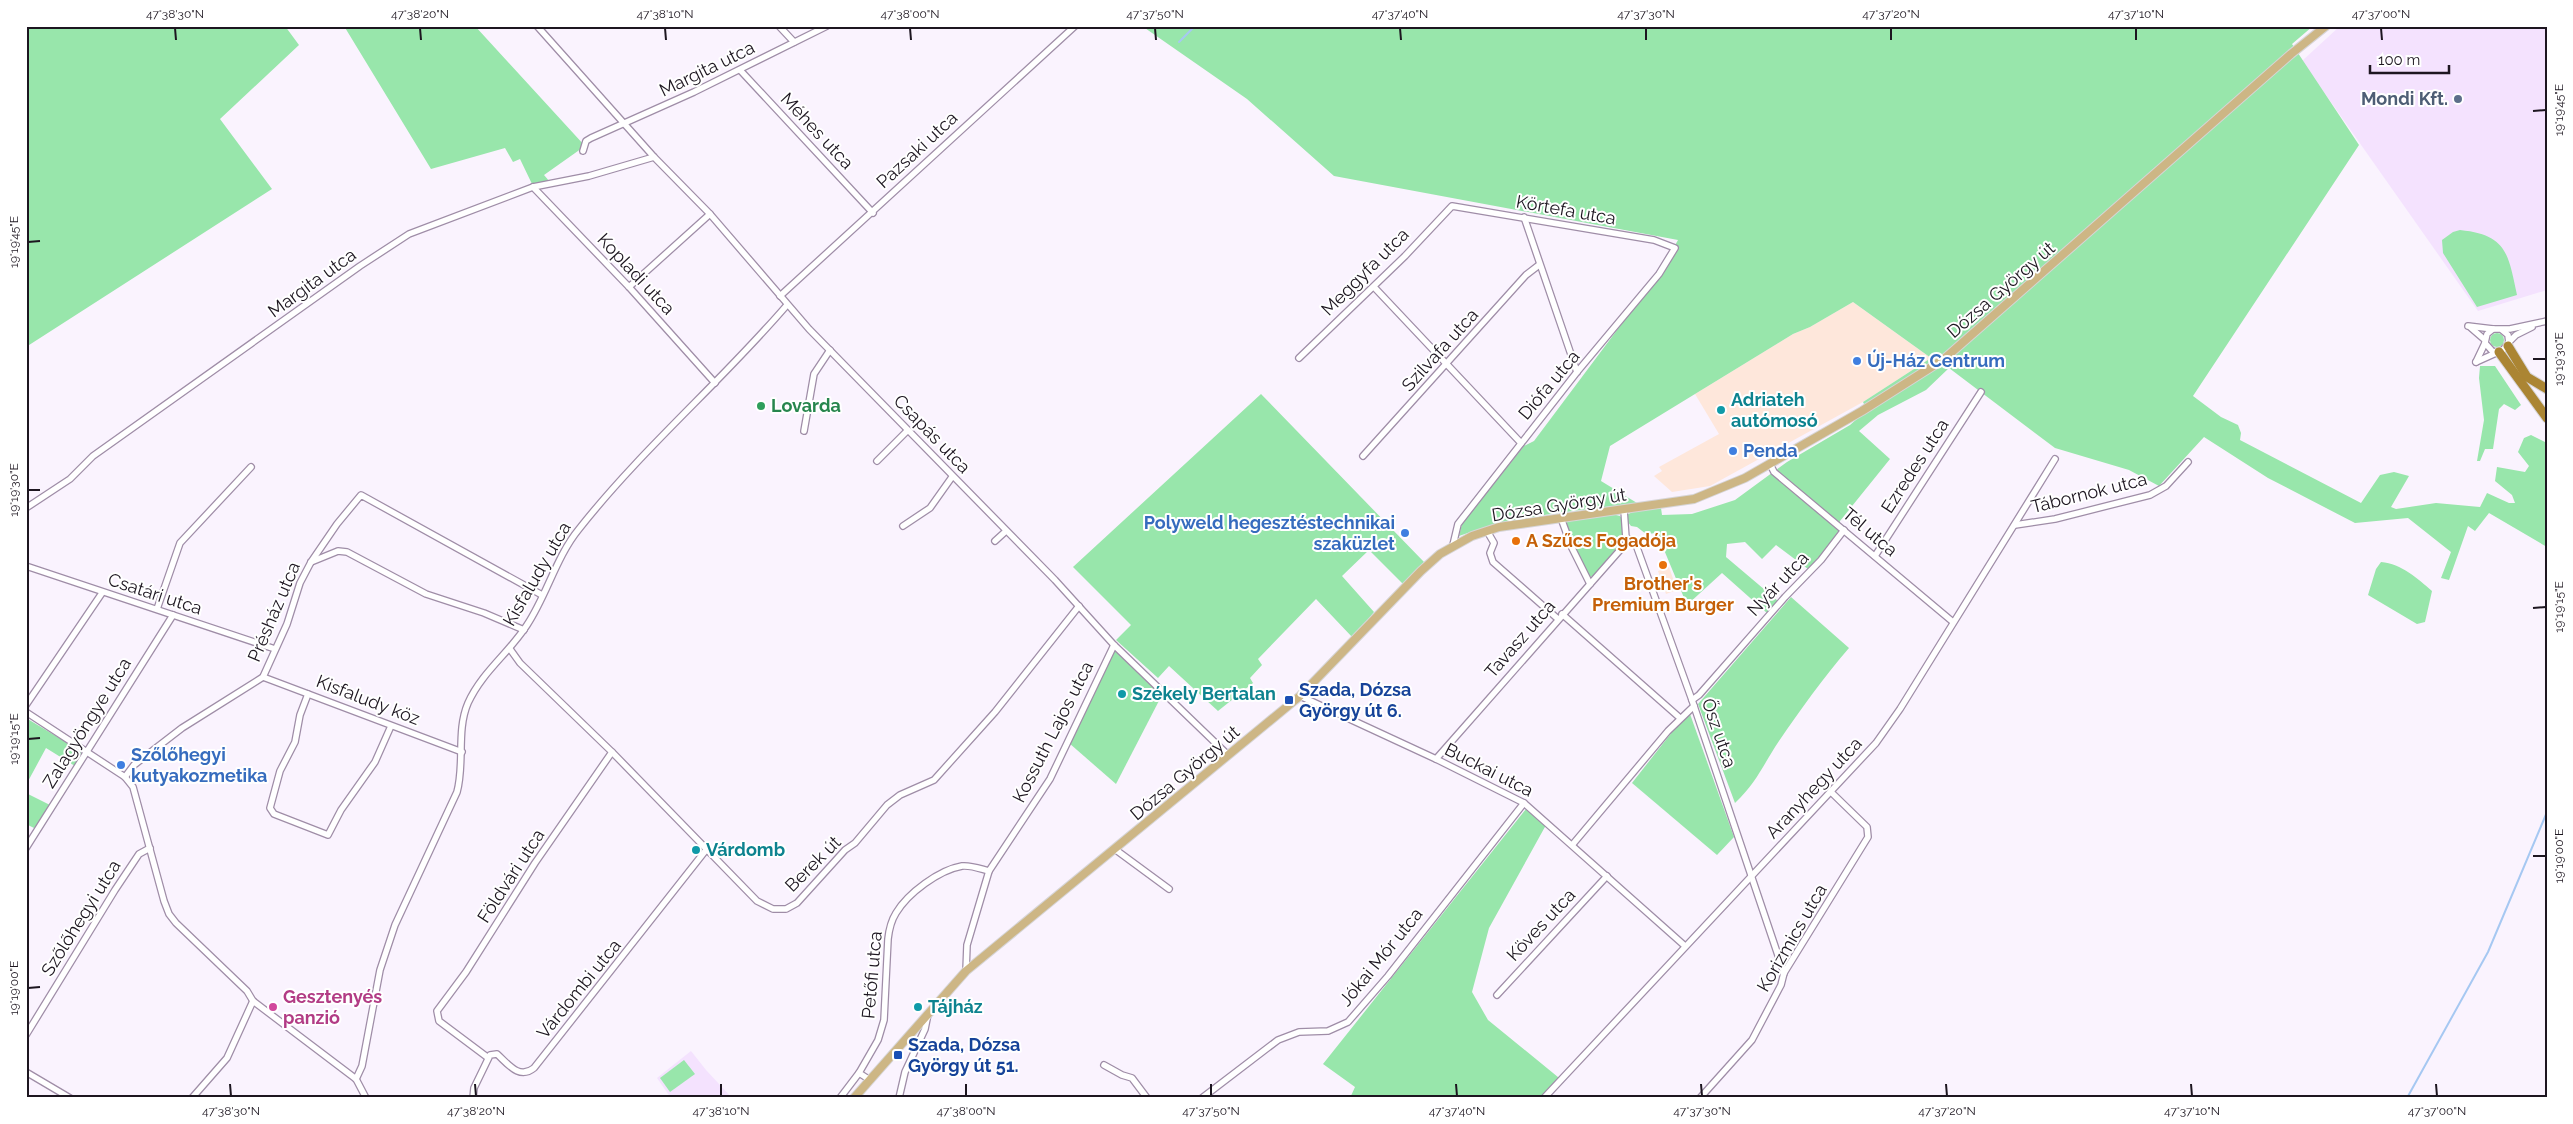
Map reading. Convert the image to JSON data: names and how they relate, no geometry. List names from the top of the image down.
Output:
{
  "streets": {
    "main road": ["Dózsa György út"],
    "street": [
      "Margita utca",
      "Méhes utca",
      "Pazsaki utca",
      "Körtefa utca",
      "Meggyfa utca",
      "Kopladi utca",
      "Szilvafa utca",
      "Diófa utca",
      "Csapás utca",
      "Ezredes utca",
      "Tábornok utca",
      "Tél utca",
      "Kisfaludy utca",
      "Nyár utca",
      "Csatári utca",
      "Présház utca",
      "Tavasz utca",
      "Kisfaludy köz",
      "Zalagyöngye utca",
      "Kossuth Lajos utca",
      "Ősz utca",
      "Buckai utca",
      "Aranyhegy utca",
      "Berek út",
      "Földvári utca",
      "Szőlőhegyi utca",
      "Köves utca",
      "Korizmics utca",
      "Jókai Mór utca",
      "Petőfi utca",
      "Várdombi utca"
    ]
  },
  "crossings": [
    ["Margita utca", "Méhes utca"],
    ["Margita utca", "Kopladi utca"],
    ["Margita utca", "Csapás utca"],
    ["Méhes utca", "Pazsaki utca"],
    ["Pazsaki utca", "Csapás utca"],
    ["Körtefa utca", "Meggyfa utca"],
    ["Körtefa utca", "Diófa utca"],
    ["Kopladi utca", "Kisfaludy utca"],
    ["Dózsa György út", "Diófa utca"],
    ["Dózsa György út", "Csapás utca"],
    ["Dózsa György út", "Tél utca"],
    ["Dózsa György út", "Kossuth Lajos utca"],
    ["Dózsa György út", "Ősz utca"],
    ["Dózsa György út", "Buckai utca"],
    ["Csapás utca", "Kisfaludy utca"],
    ["Csapás utca", "Kossuth Lajos utca"],
    ["Csapás utca", "Berek út"],
    ["Ezredes utca", "Tél utca"],
    ["Tábornok utca", "Aranyhegy utca"],
    ["Tél utca", "Nyár utca"],
    ["Tél utca", "Aranyhegy utca"],
    ["Kisfaludy utca", "Présház utca"],
    ["Kisfaludy utca", "Kisfaludy köz"],
    ["Kisfaludy utca", "Berek út"],
    ["Nyár utca", "Ősz utca"],
    ["Nyár utca", "Buckai utca"],
    ["Csatári utca", "Présház utca"],
    ["Csatári utca", "Zalagyöngye utca"],
    ["Présház utca", "Kisfaludy köz"],
    ["Tavasz utca", "Ősz utca"],
    ["Tavasz utca", "Buckai utca"],
    ["Kossuth Lajos utca", "Petőfi utca"],
    ["Ősz utca", "Aranyhegy utca"],
    ["Ősz utca", "Korizmics utca"],
    ["Buckai utca", "Aranyhegy utca"],
    ["Buckai utca", "Köves utca"],
    ["Buckai utca", "Jókai Mór utca"],
    ["Aranyhegy utca", "Korizmics utca"],
    ["Berek út", "Földvári utca"],
    ["Berek út", "Várdombi utca"],
    ["Földvári utca", "Várdombi utca"]
  ],
  "places": {
    "other": [
      "Mondi Kft.",
      "Új-Ház Centrum",
      "Lovarda",
      "Adriateh autómosó",
      "Penda",
      "Polyweld hegesztéstechnikai szaküzlet",
      "A Szűcs Fogadója",
      "Brother's Premium Burger",
      "Székely Bertalan",
      "Szőlőhegyi kutyakozmetika",
      "Várdomb",
      "Gesztenyés panzió",
      "Tájház"
    ],
    "transit": ["Szada, Dózsa György út 6.", "Szada, Dózsa György út 51."]
  },
  "scale_bar": "100 m",
  "coordinates": [
    "47°38'30\"N",
    "47°38'20\"N",
    "47°38'10\"N",
    "47°38'00\"N",
    "47°37'50\"N",
    "47°37'40\"N",
    "47°37'30\"N",
    "47°37'20\"N",
    "47°37'10\"N",
    "47°37'00\"N",
    "19°19'45\"E",
    "19°19'30\"E",
    "19°19'15\"E",
    "19°19'00\"E"
  ]
}
